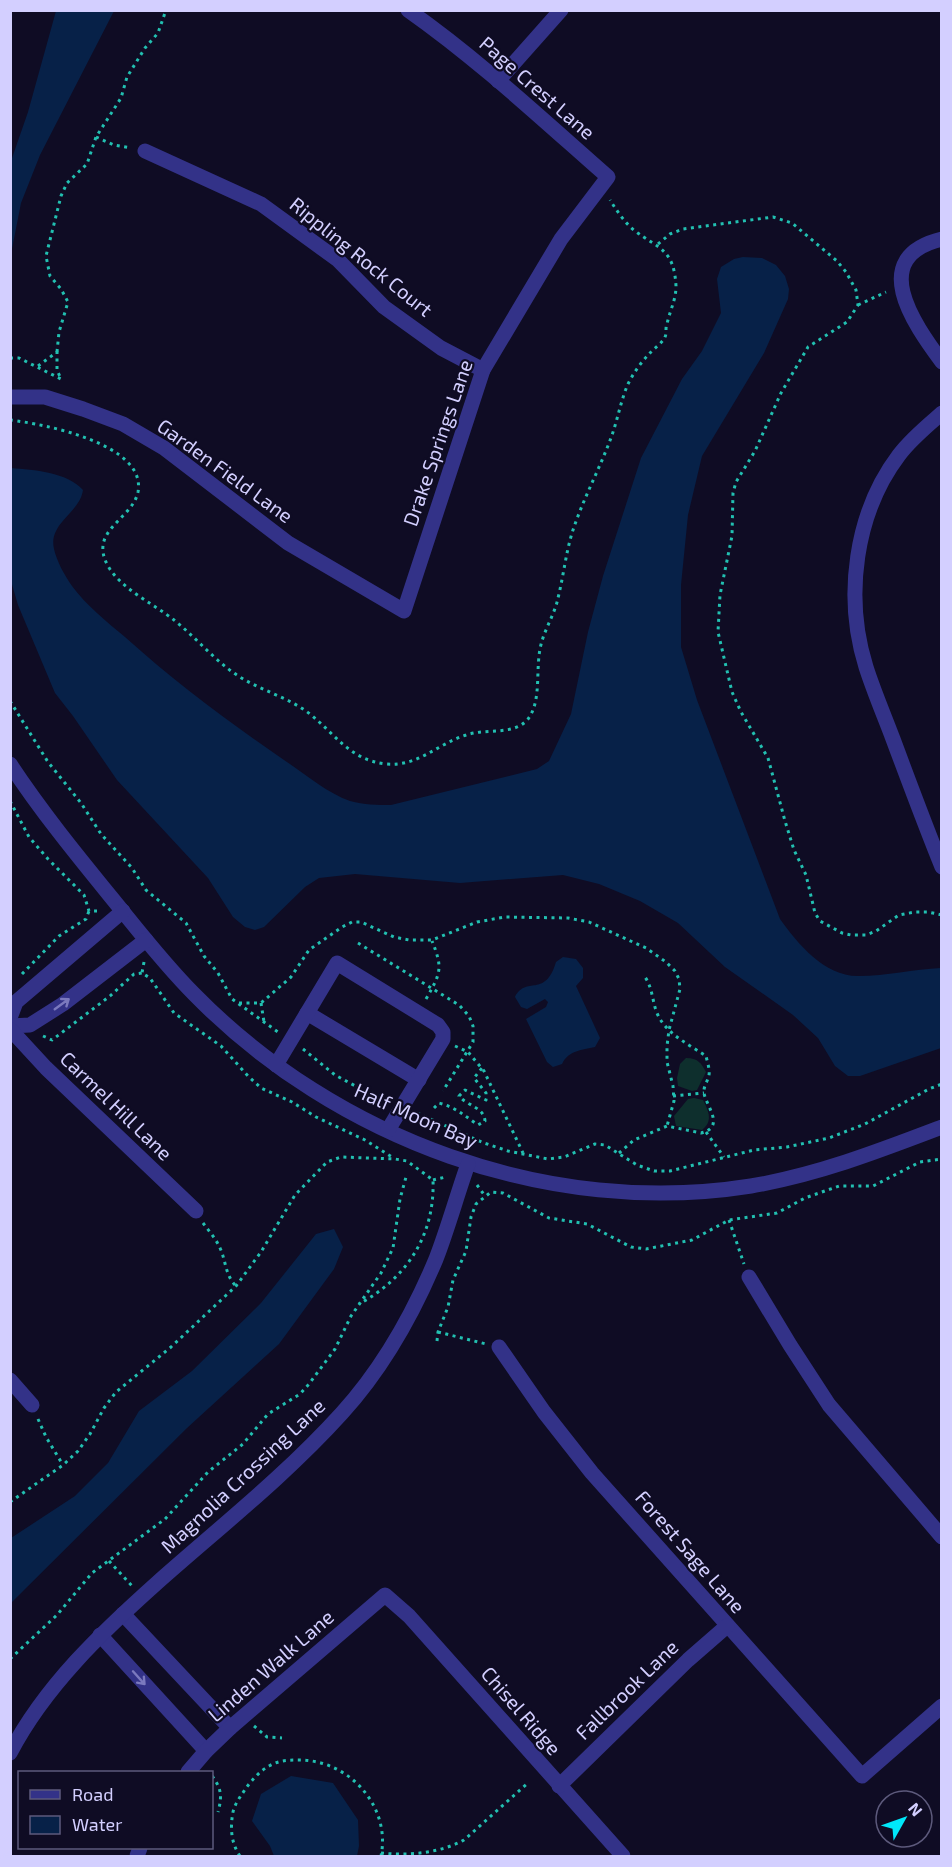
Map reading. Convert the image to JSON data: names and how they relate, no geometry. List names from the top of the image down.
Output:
{
  "streets": {
    "street": [
      "Page Crest Lane",
      "Rippling Rock Court",
      "Drake Springs Lane",
      "Garden Field Lane",
      "Carmel Hill Lane",
      "Half Moon Bay",
      "Magnolia Crossing Lane",
      "Forest Sage Lane",
      "Linden Walk Lane",
      "Fallbrook Lane",
      "Chisel Ridge"
    ]
  },
  "crossings": [
    ["Page Crest Lane", "Drake Springs Lane"],
    ["Rippling Rock Court", "Drake Springs Lane"],
    ["Drake Springs Lane", "Garden Field Lane"],
    ["Half Moon Bay", "Magnolia Crossing Lane"],
    ["Forest Sage Lane", "Fallbrook Lane"],
    ["Linden Walk Lane", "Chisel Ridge"],
    ["Fallbrook Lane", "Chisel Ridge"]
  ],
  "legend": ["Road", "Water"],
  "north": "top right"
}
